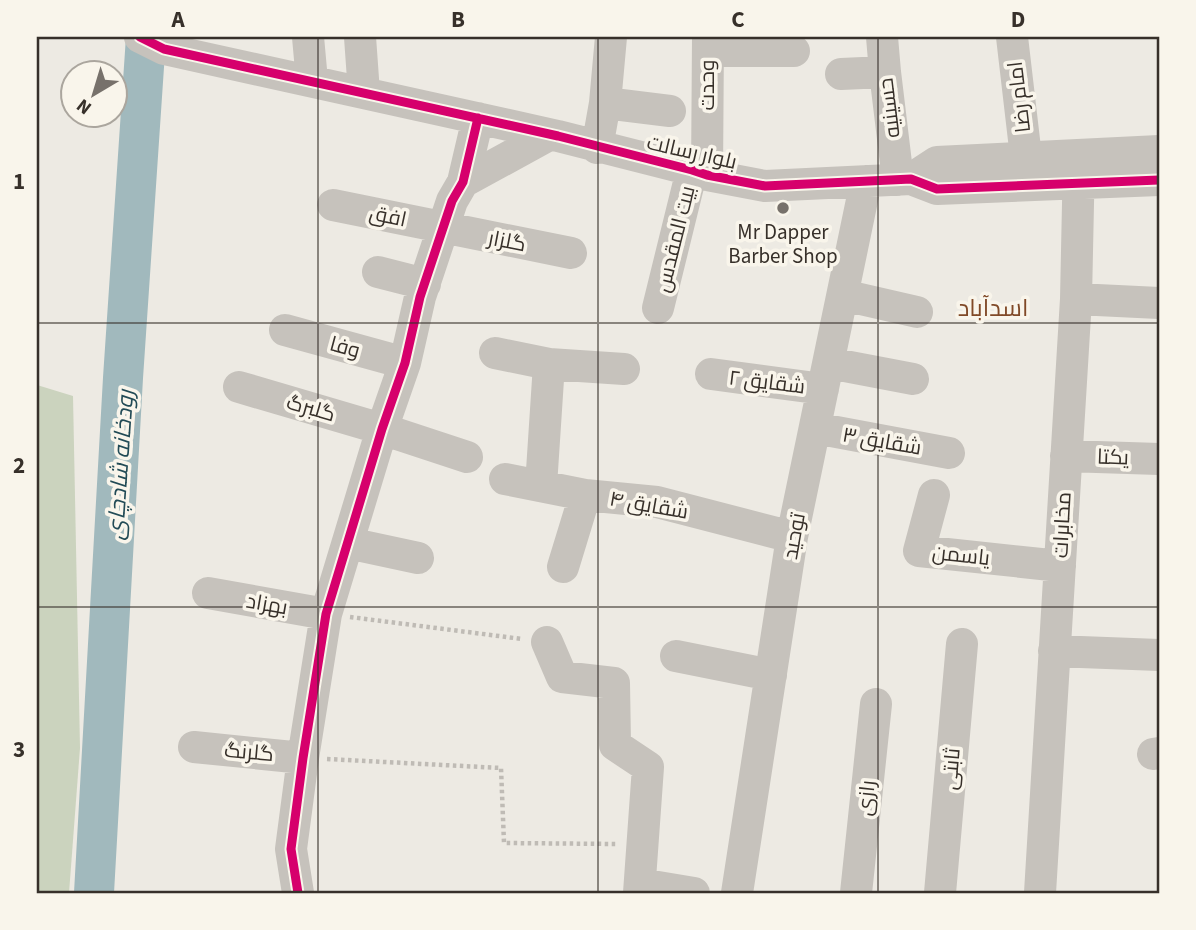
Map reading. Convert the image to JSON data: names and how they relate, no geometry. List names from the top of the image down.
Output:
{
  "streets": {
    "street": [
      "وحدت",
      "امام رضا",
      "حسینیه",
      "بلوار رسالت",
      "افق",
      "بیت المقدس",
      "گلزار",
      "وفا",
      "شقایق ۲",
      "گلبرگ",
      "شقایق ۳",
      "یکتا",
      "شقایق ۴",
      "مخابرات",
      "توحید",
      "یاسمن",
      "بهزاد",
      "گلرنگ",
      "ثابتی",
      "رازی"
    ]
  },
  "crossings": [
    ["وحدت", "بلوار رسالت"],
    ["وحدت", "بیت المقدس"],
    ["امام رضا", "بلوار رسالت"],
    ["حسینیه", "بلوار رسالت"],
    ["بلوار رسالت", "بیت المقدس"],
    ["بلوار رسالت", "مخابرات"],
    ["بلوار رسالت", "توحید"],
    ["افق", "گلزار"],
    ["شقایق ۲", "توحید"],
    ["شقایق ۳", "توحید"],
    ["یکتا", "مخابرات"],
    ["شقایق ۴", "توحید"],
    ["مخابرات", "یاسمن"]
  ],
  "districts": ["اسدآباد"],
  "water": ["رودخانه شادچای"],
  "places": ["Mr Dapper Barber Shop"],
  "north": "bottom left",
  "grid": {
    "columns": [
      "A",
      "B",
      "C",
      "D"
    ],
    "rows": ["1", "2", "3"]
  }
}
